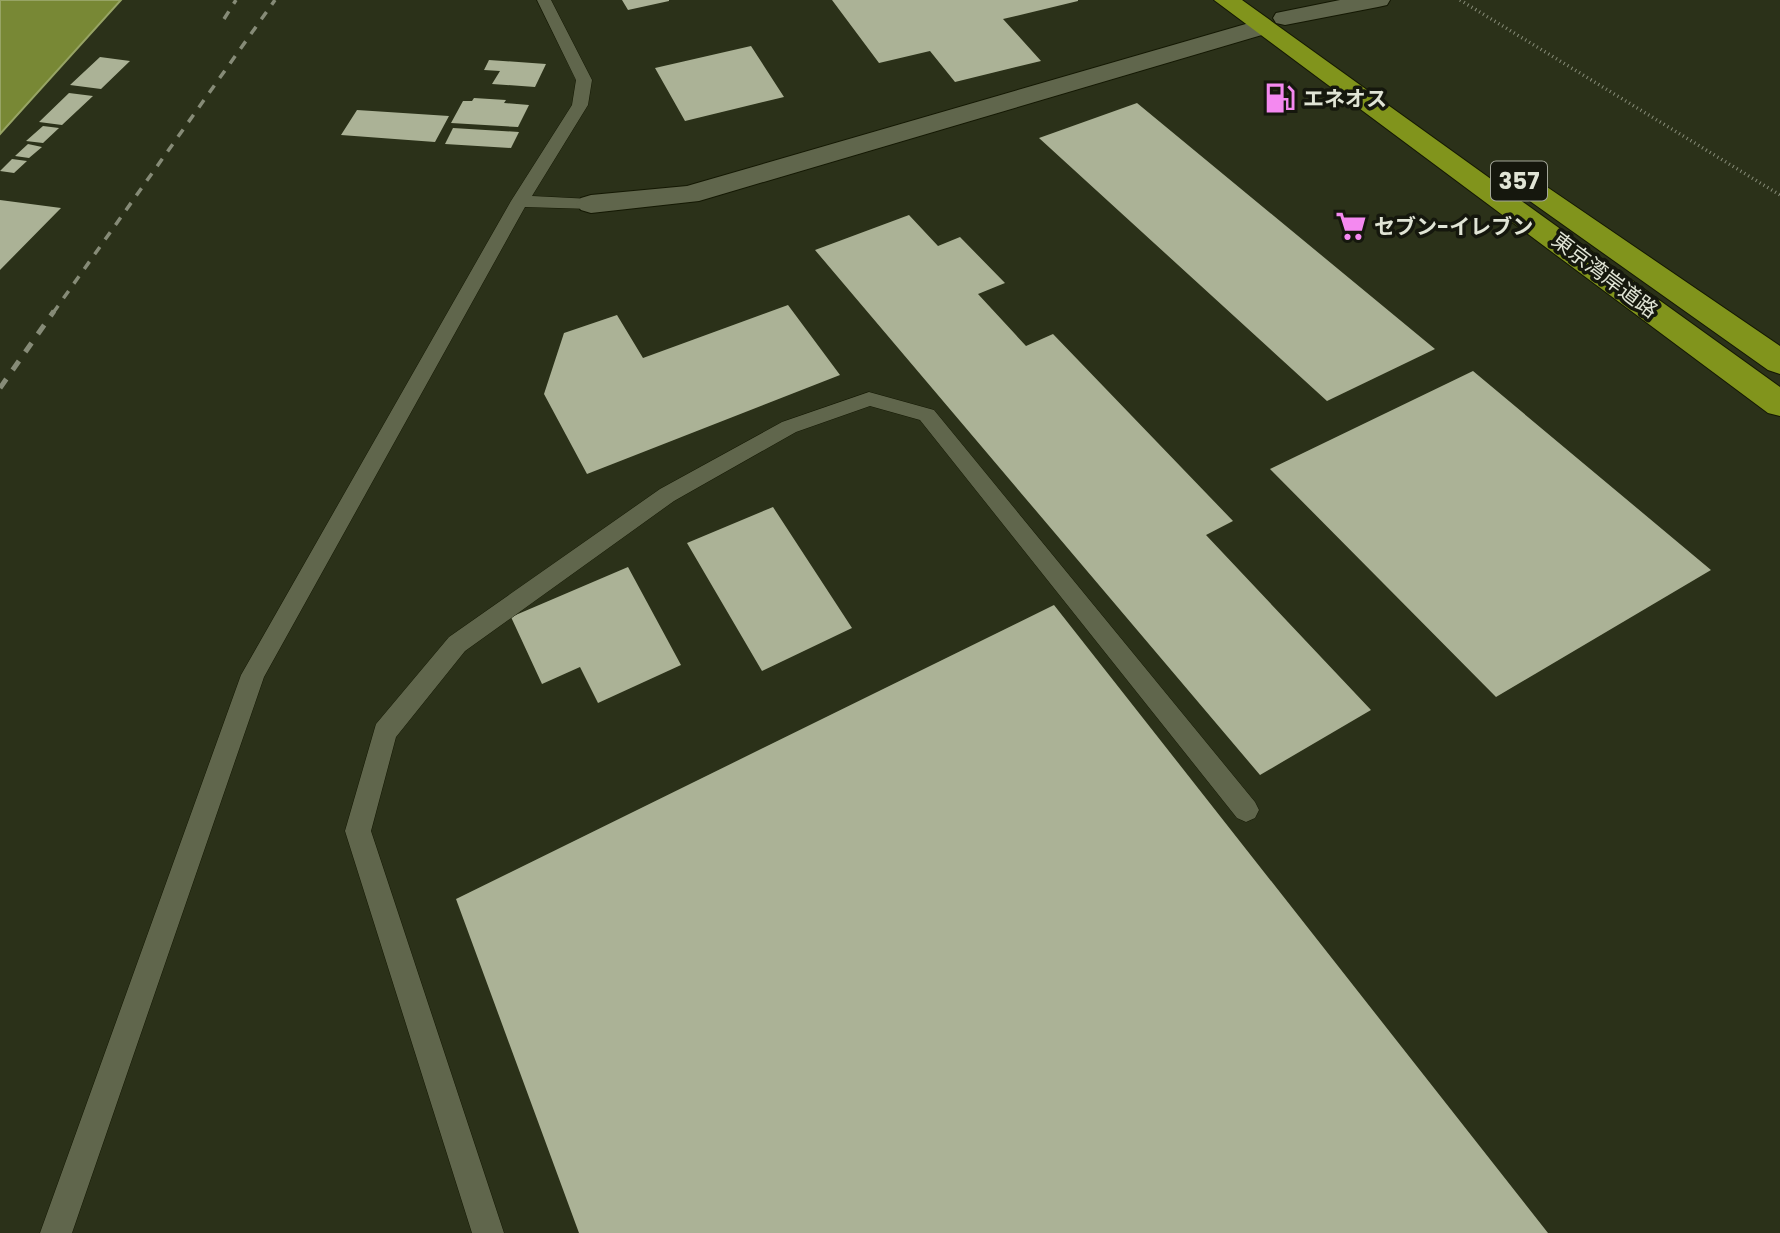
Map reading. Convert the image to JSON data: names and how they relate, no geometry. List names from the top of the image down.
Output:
{
  "streets": {
    "highway": ["357", "東京湾岸道路"]
  },
  "places": {
    "fuel station": ["エネオス"],
    "supermarket": ["セブン-イレブン"]
  }
}
